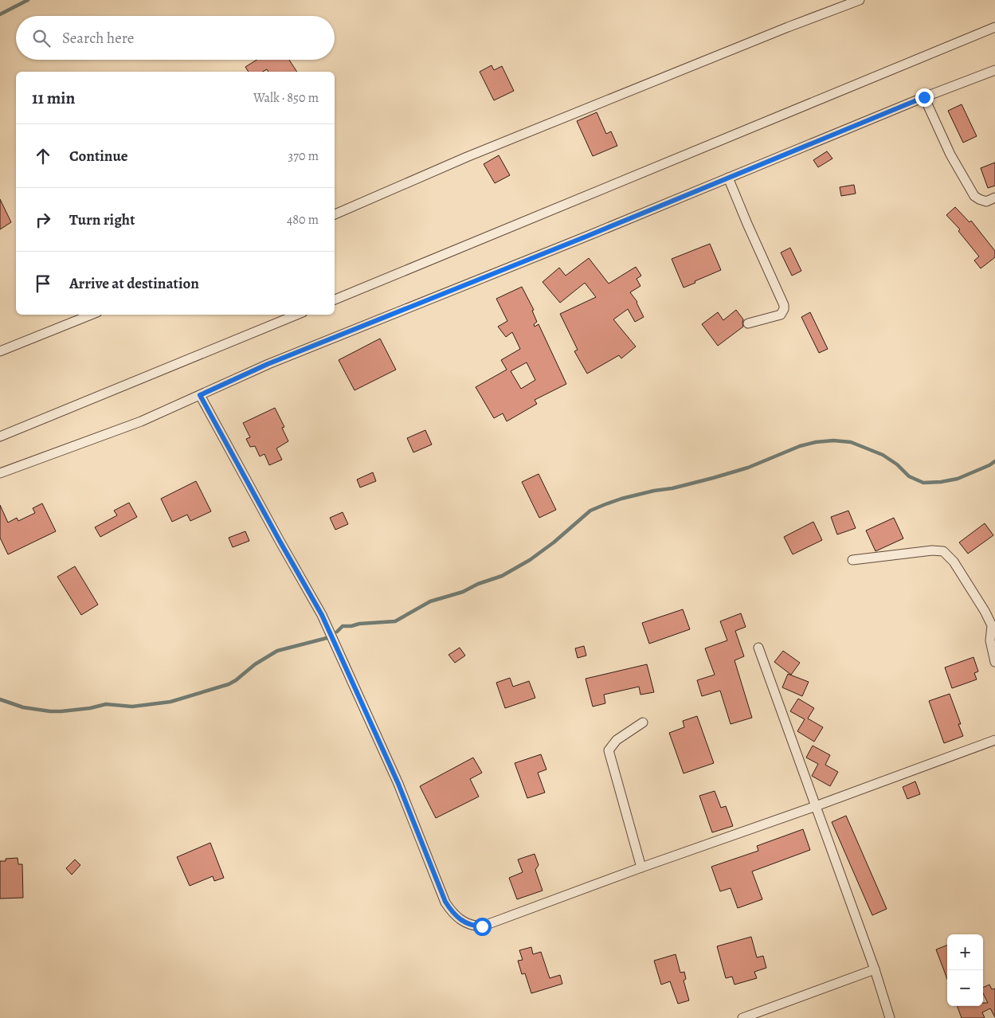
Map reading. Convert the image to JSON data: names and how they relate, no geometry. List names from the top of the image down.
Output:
{
  "page": {
    "search": "Search here",
    "heading": ["11 min", "Walk · 850 m"],
    "list": [
      ["Continue", "370 m"],
      ["Turn right", "480 m"],
      "Arrive at destination"
    ],
    "map_buttons": ["+", "−"]
  }
}
